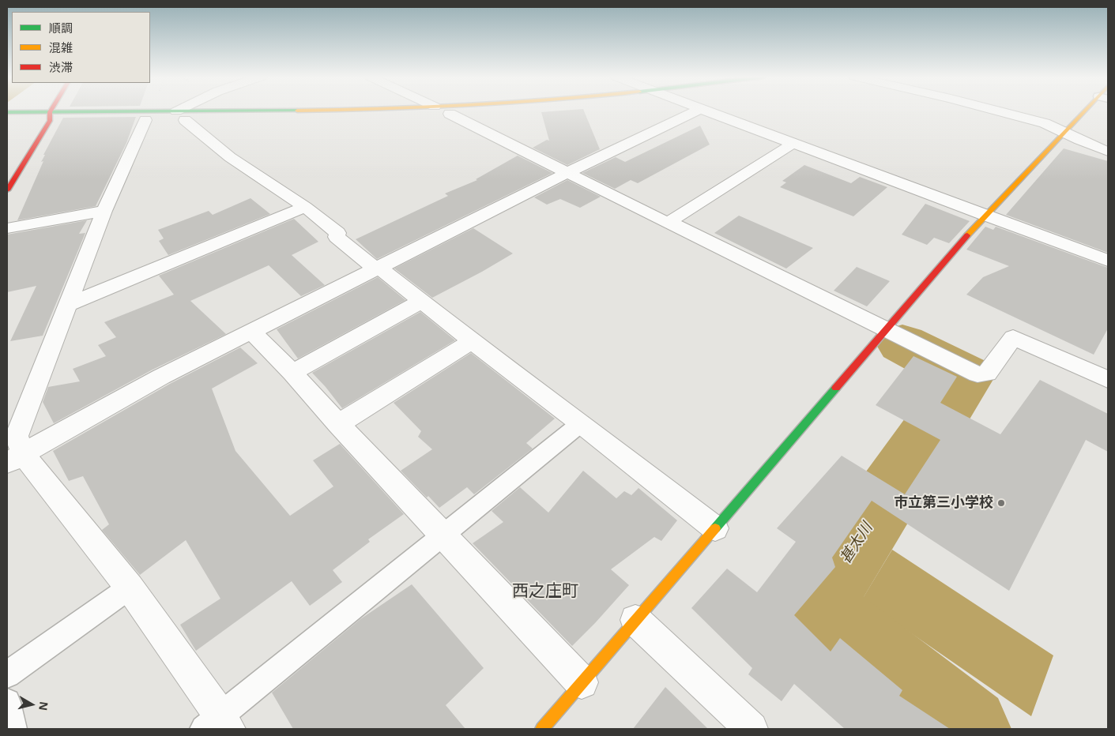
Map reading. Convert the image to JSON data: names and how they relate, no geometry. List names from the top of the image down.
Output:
{
  "districts": ["西之庄町"],
  "water": ["甚太川"],
  "places": ["市立第三小学校"],
  "legend": ["順調", "混雑", "渋滞"],
  "north": "right"
}
